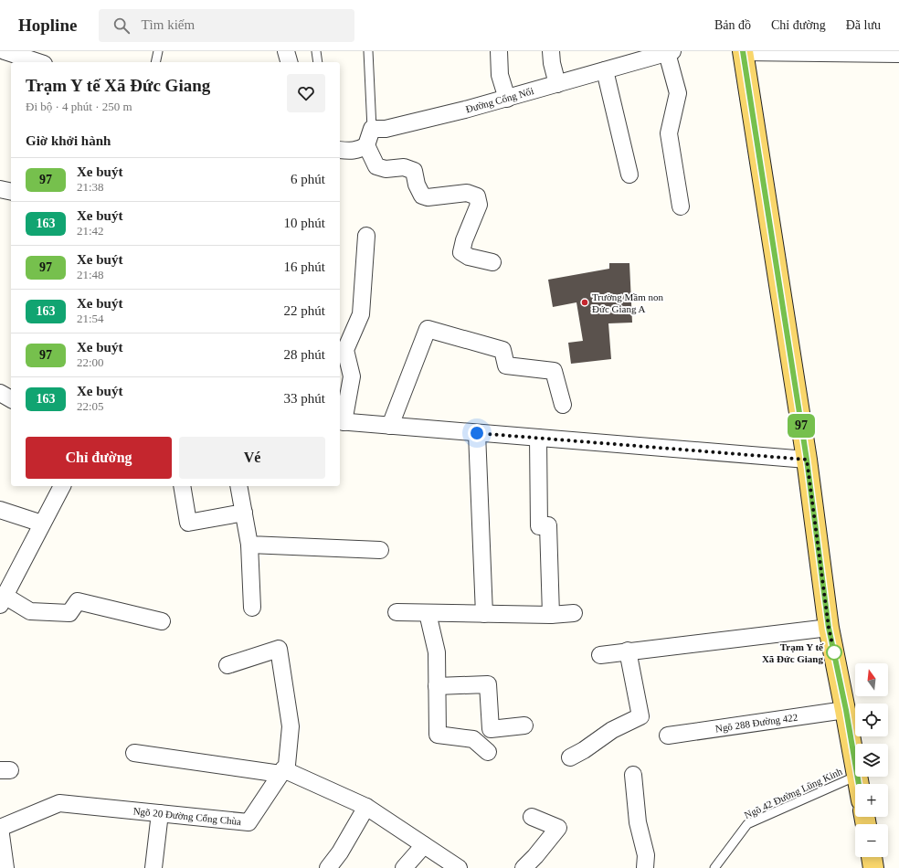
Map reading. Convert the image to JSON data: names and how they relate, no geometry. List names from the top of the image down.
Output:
{
  "streets": {
    "street": ["Đường Cổng Nổi", "Ngõ 288 Đường 422", "Ngõ 20 Đường Cổng Chùa"],
    "lane": ["Ngõ 42 Đường Lũng Kinh"]
  },
  "places": ["Trường Mầm non Đức Giang A", "Trạm Y tế Xã Đức Giang"],
  "lines": ["bus line 97"],
  "north": "top",
  "page": {
    "header": "Hopline",
    "search": "Tìm kiếm",
    "nav": ["Bản đồ", "Chỉ đường", "Đã lưu"],
    "on_map": "97",
    "heading": [
      ["Trạm Y tế Xã Đức Giang", "Đi bộ · 4 phút · 250 m"],
      "Giờ khởi hành"
    ],
    "list": [
      {
        "mark": "97",
        "name": "Xe buýt",
        "note": "21:38",
        "value": "6 phút"
      },
      {
        "mark": "163",
        "name": "Xe buýt",
        "note": "21:42",
        "value": "10 phút"
      },
      {
        "mark": "97",
        "name": "Xe buýt",
        "note": "21:48",
        "value": "16 phút"
      },
      {
        "mark": "163",
        "name": "Xe buýt",
        "note": "21:54",
        "value": "22 phút"
      },
      {
        "mark": "97",
        "name": "Xe buýt",
        "note": "22:00",
        "value": "28 phút"
      },
      {
        "mark": "163",
        "name": "Xe buýt",
        "note": "22:05",
        "value": "33 phút"
      }
    ],
    "buttons": ["Chỉ đường", "Vé"],
    "map_buttons": ["+", "−"]
  }
}
